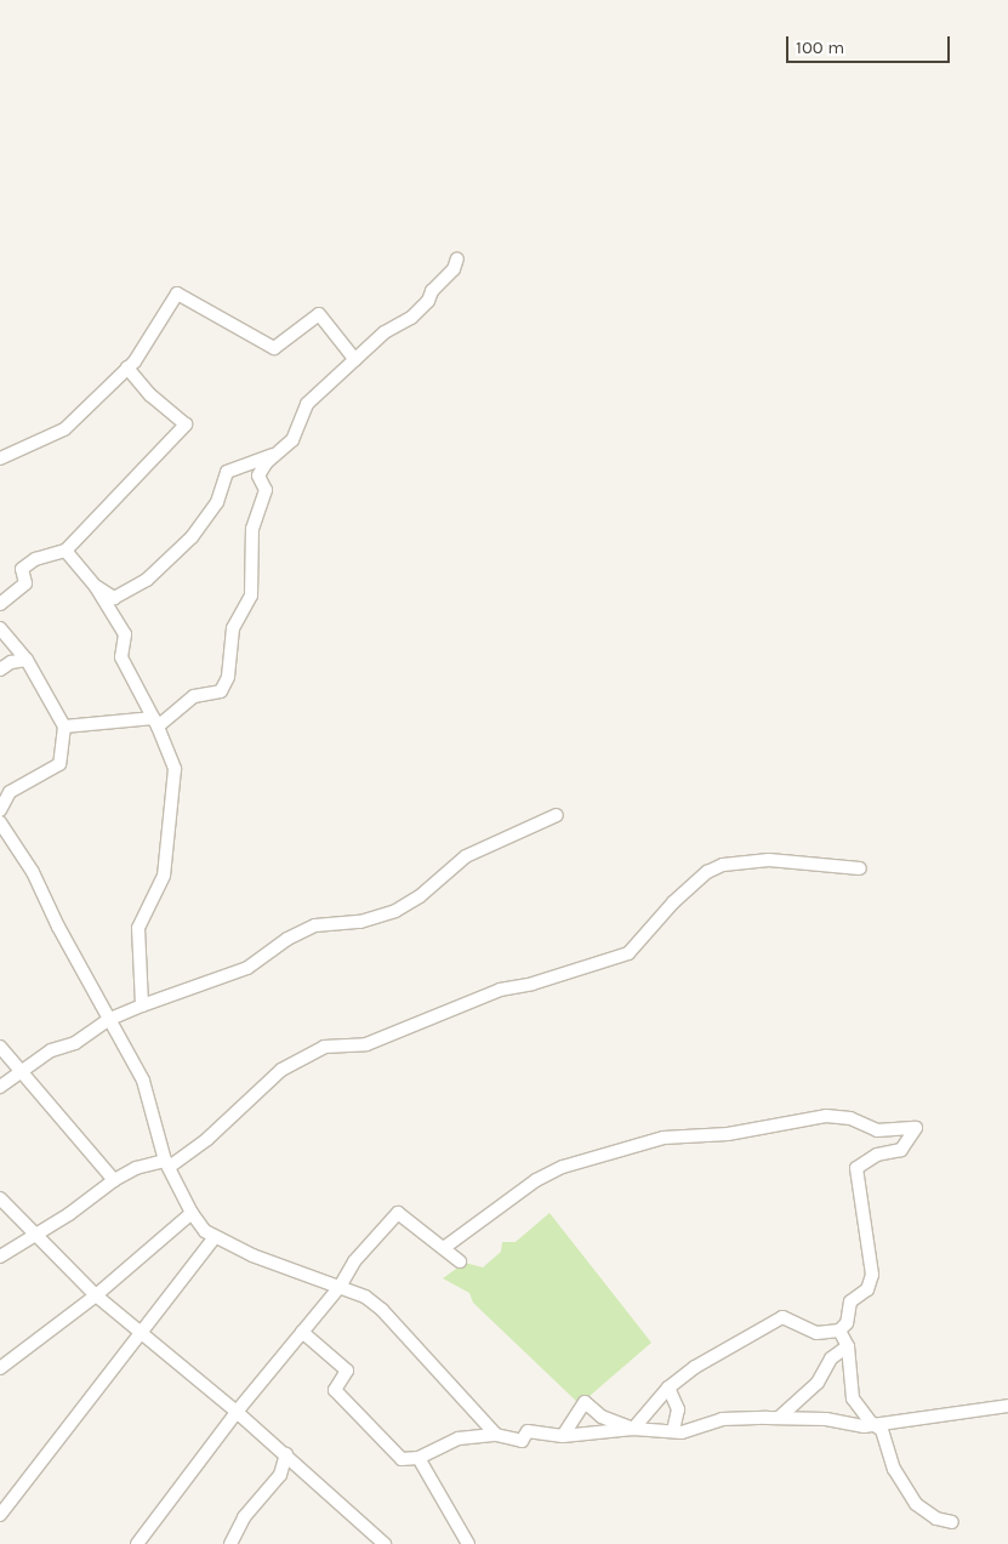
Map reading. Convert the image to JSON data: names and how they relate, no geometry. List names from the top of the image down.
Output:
{
  "scale_bar": "100 m"
}
